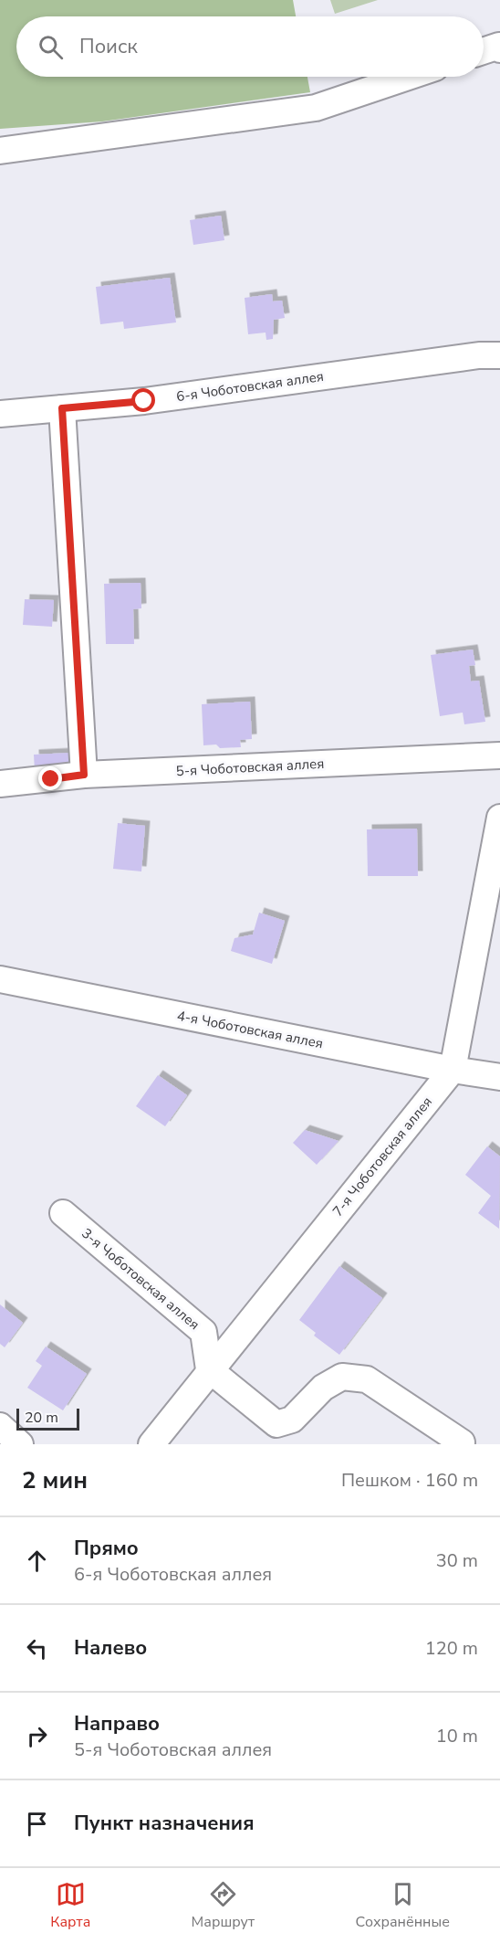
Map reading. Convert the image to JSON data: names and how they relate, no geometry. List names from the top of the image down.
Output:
{
  "streets": {
    "street": [
      "6-я Чоботовская аллея",
      "5-я Чоботовская аллея",
      "4-я Чоботовская аллея",
      "7-я Чоботовская аллея",
      "3-я Чоботовская аллея"
    ]
  },
  "crossings": [
    ["4-я Чоботовская аллея", "7-я Чоботовская аллея"],
    ["7-я Чоботовская аллея", "3-я Чоботовская аллея"]
  ],
  "scale_bar": "20 m",
  "page": {
    "search": "Поиск",
    "scale": "20 m",
    "heading": ["2 мин", "Пешком · 160 m"],
    "list": [
      ["Прямо", "6-я Чоботовская аллея", "30 m"],
      ["Налево", "120 m"],
      ["Направо", "5-я Чоботовская аллея", "10 m"],
      "Пункт назначения"
    ],
    "nav": ["Карта", "Маршрут", "Сохранённые"]
  }
}
